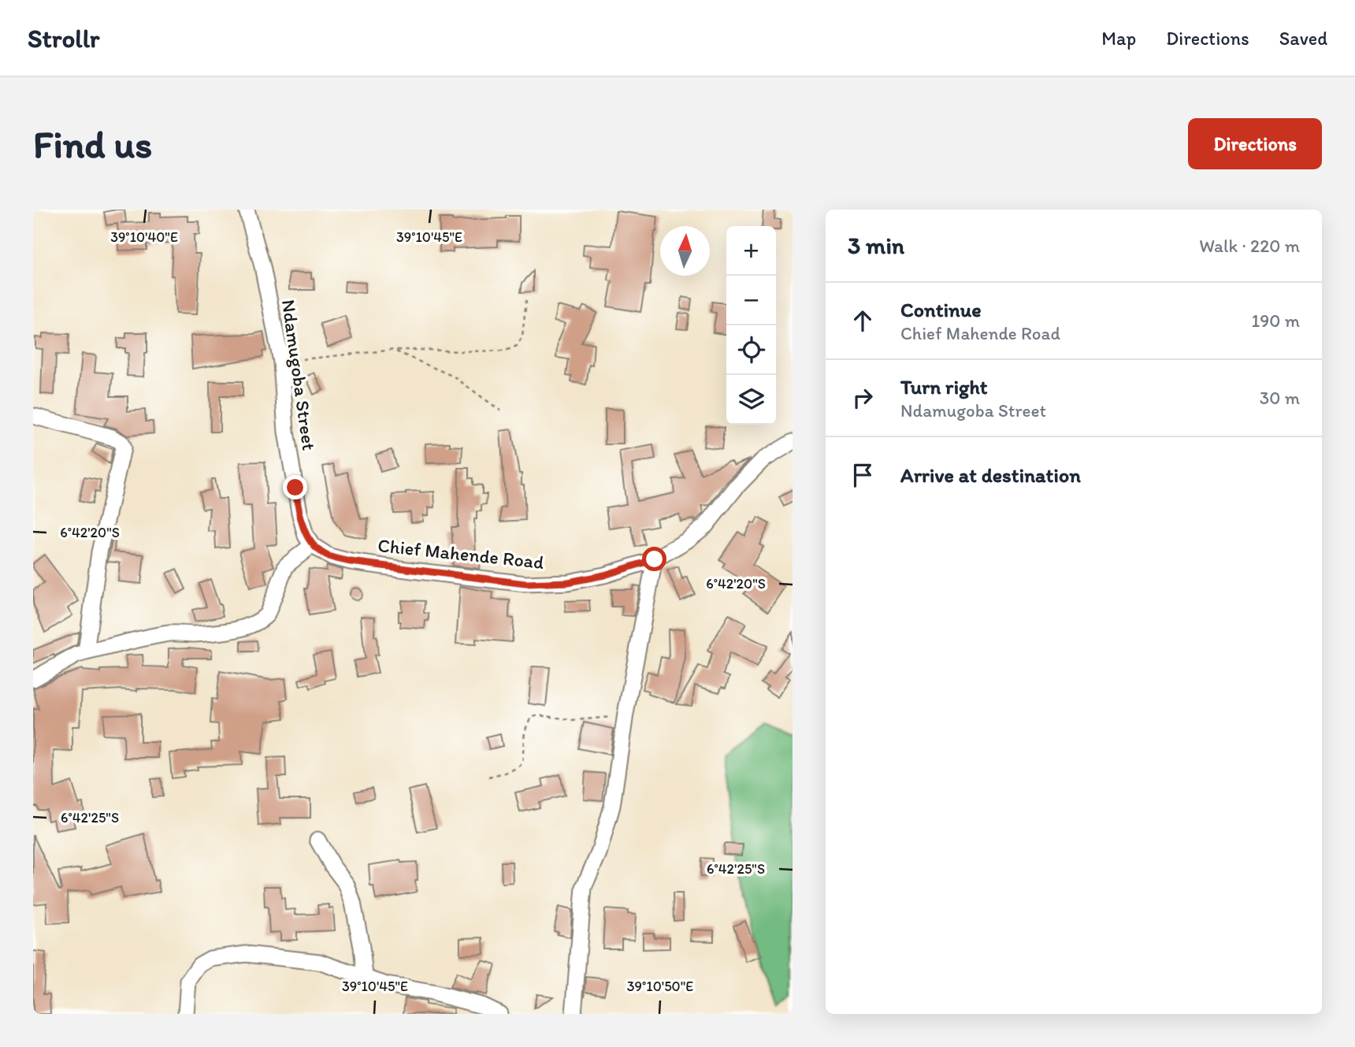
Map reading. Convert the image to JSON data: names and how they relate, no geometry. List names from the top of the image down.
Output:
{
  "streets": {
    "street": ["Ndamugoba Street", "Chief Mahende Road"]
  },
  "crossings": [
    ["Ndamugoba Street", "Chief Mahende Road"]
  ],
  "north": "top",
  "page": {
    "header": "Strollr",
    "nav": ["Map", "Directions", "Saved"],
    "buttons": "Directions",
    "title": "Find us",
    "heading": ["3 min", "Walk · 220 m"],
    "map_buttons": ["+", "−"],
    "list": [
      ["Continue", "Chief Mahende Road", "190 m"],
      ["Turn right", "Ndamugoba Street", "30 m"],
      "Arrive at destination"
    ]
  },
  "coordinates": [
    "39°10'40\"E",
    "39°10'45\"E",
    "6°42'20\"S",
    "6°42'25\"S",
    "39°10'50\"E"
  ]
}
